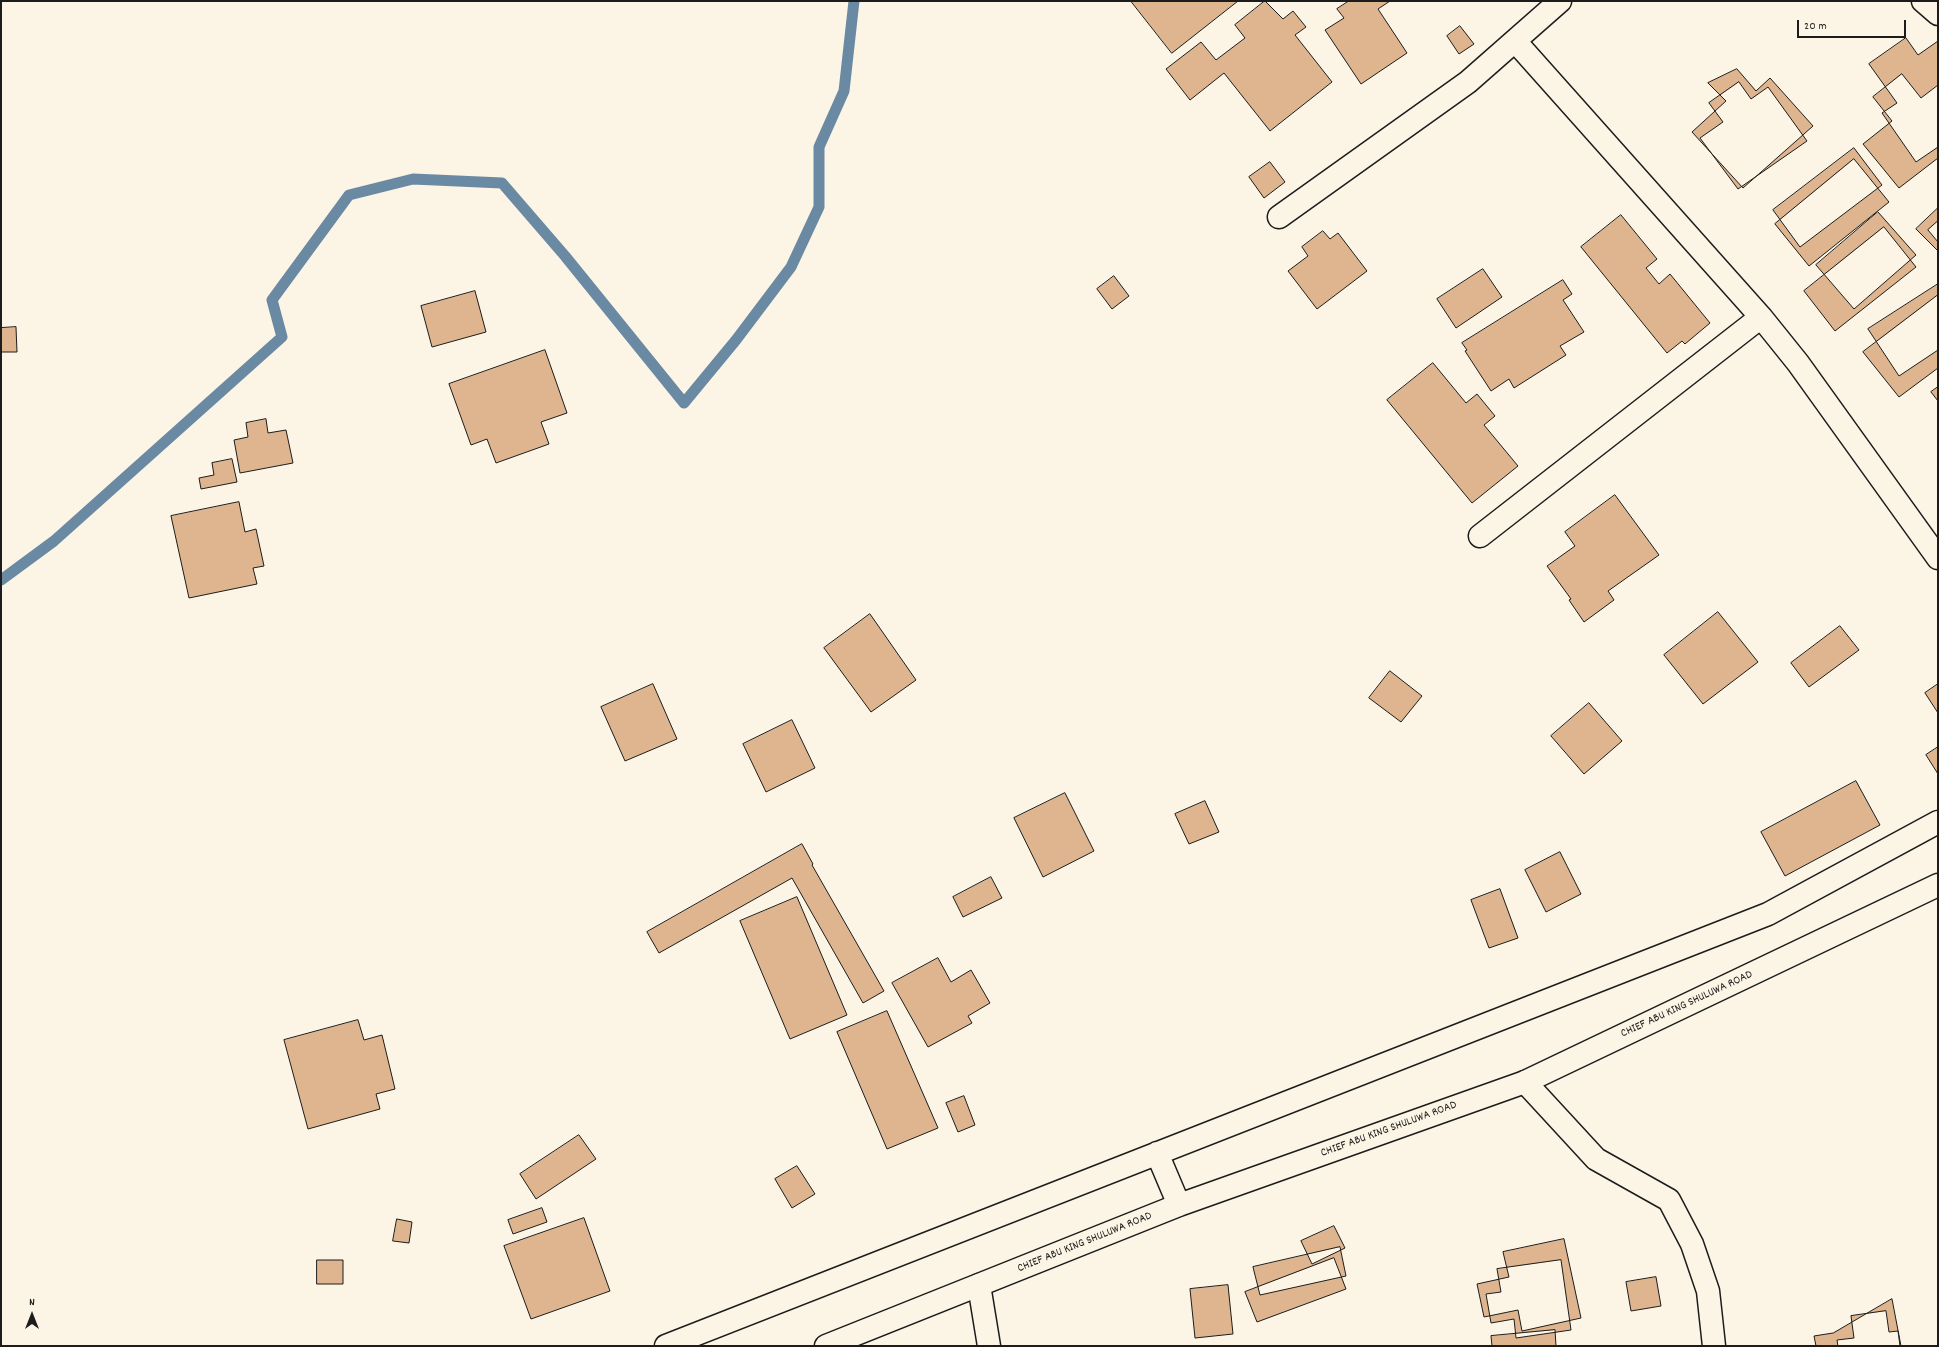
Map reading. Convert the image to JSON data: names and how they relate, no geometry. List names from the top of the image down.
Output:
{
  "streets": {
    "street": ["CHIEF ABU KING SHULUWA ROAD"]
  },
  "scale_bar": "20 m",
  "north": "top"
}
